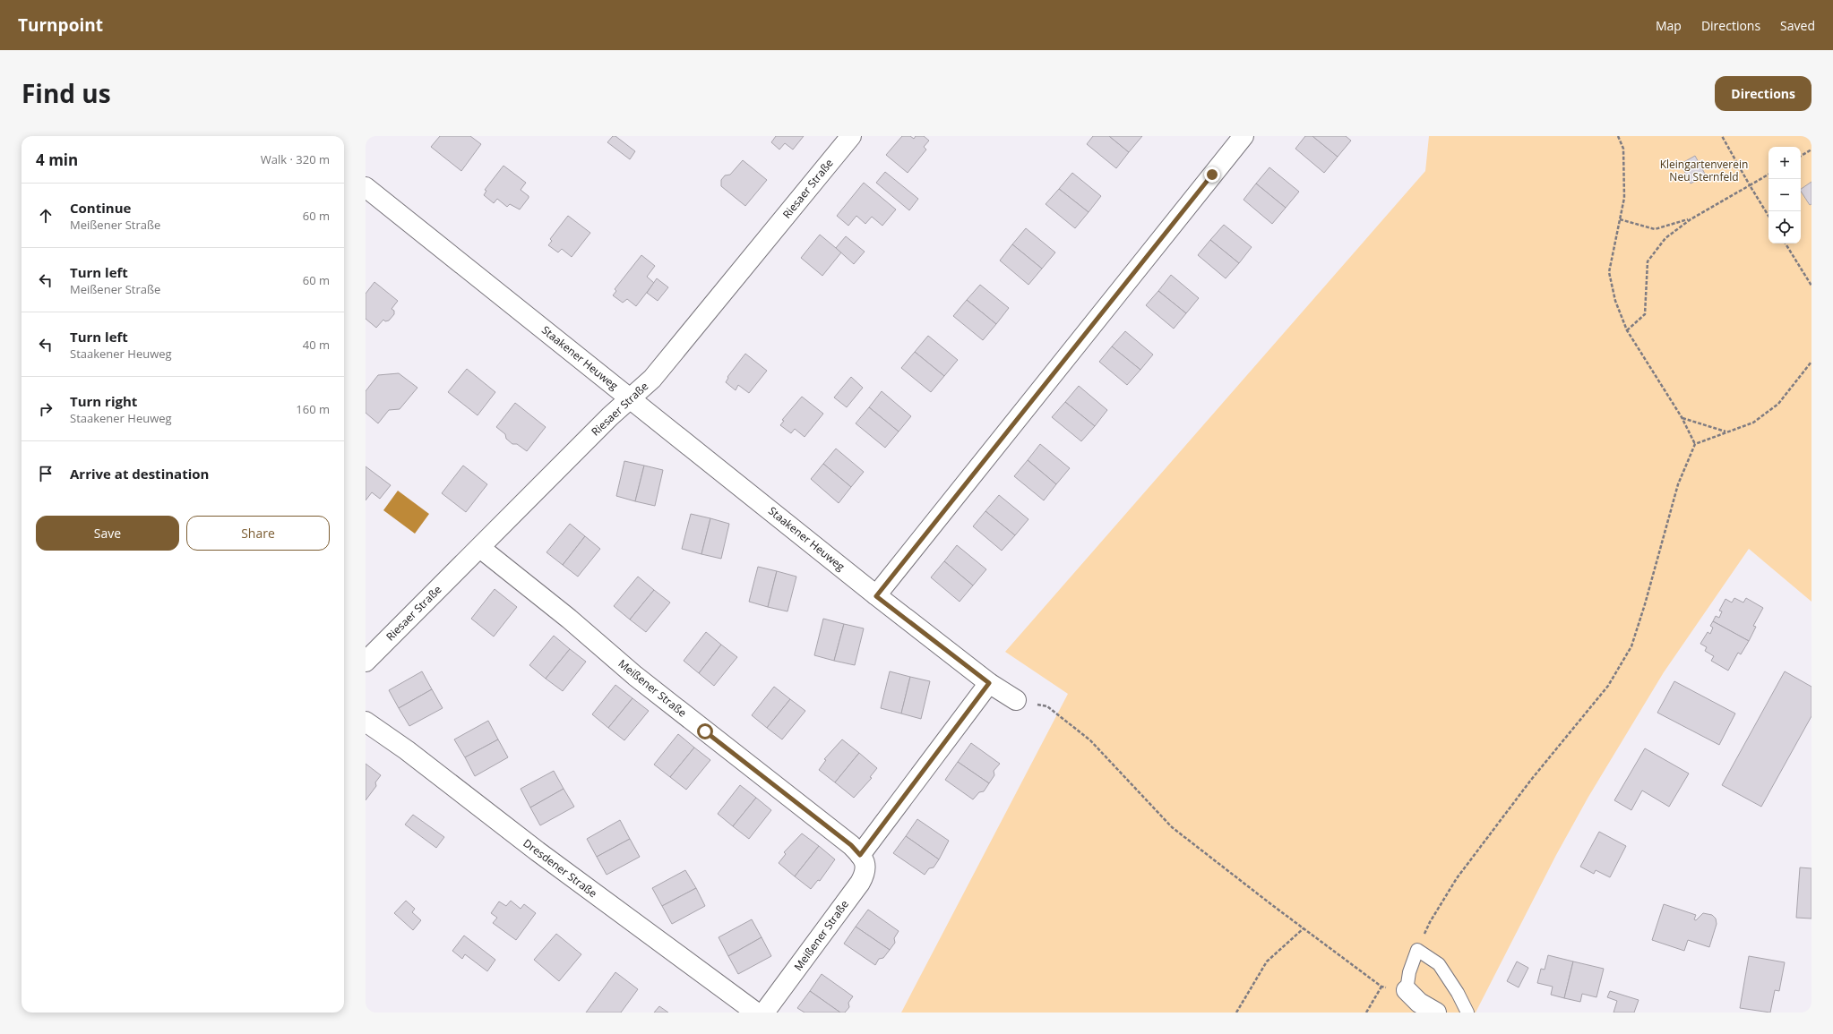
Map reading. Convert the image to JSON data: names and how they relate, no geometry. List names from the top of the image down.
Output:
{
  "streets": {
    "street": [
      "Riesaer Straße",
      "Staakener Heuweg",
      "Meißener Straße",
      "Dresdener Straße"
    ]
  },
  "crossings": [
    ["Riesaer Straße", "Staakener Heuweg"],
    ["Riesaer Straße", "Meißener Straße"]
  ],
  "parks": ["Kleingartenverein Neu Sternfeld"],
  "page": {
    "header": "Turnpoint",
    "nav": ["Map", "Directions", "Saved"],
    "title": "Find us",
    "buttons": [
      "Directions",
      ["Save", "Share"]
    ],
    "heading": ["4 min", "Walk · 320 m"],
    "map_buttons": ["+", "−"],
    "list": [
      ["Continue", "Meißener Straße", "60 m"],
      ["Turn left", "Meißener Straße", "60 m"],
      ["Turn left", "Staakener Heuweg", "40 m"],
      ["Turn right", "Staakener Heuweg", "160 m"],
      "Arrive at destination"
    ]
  }
}
